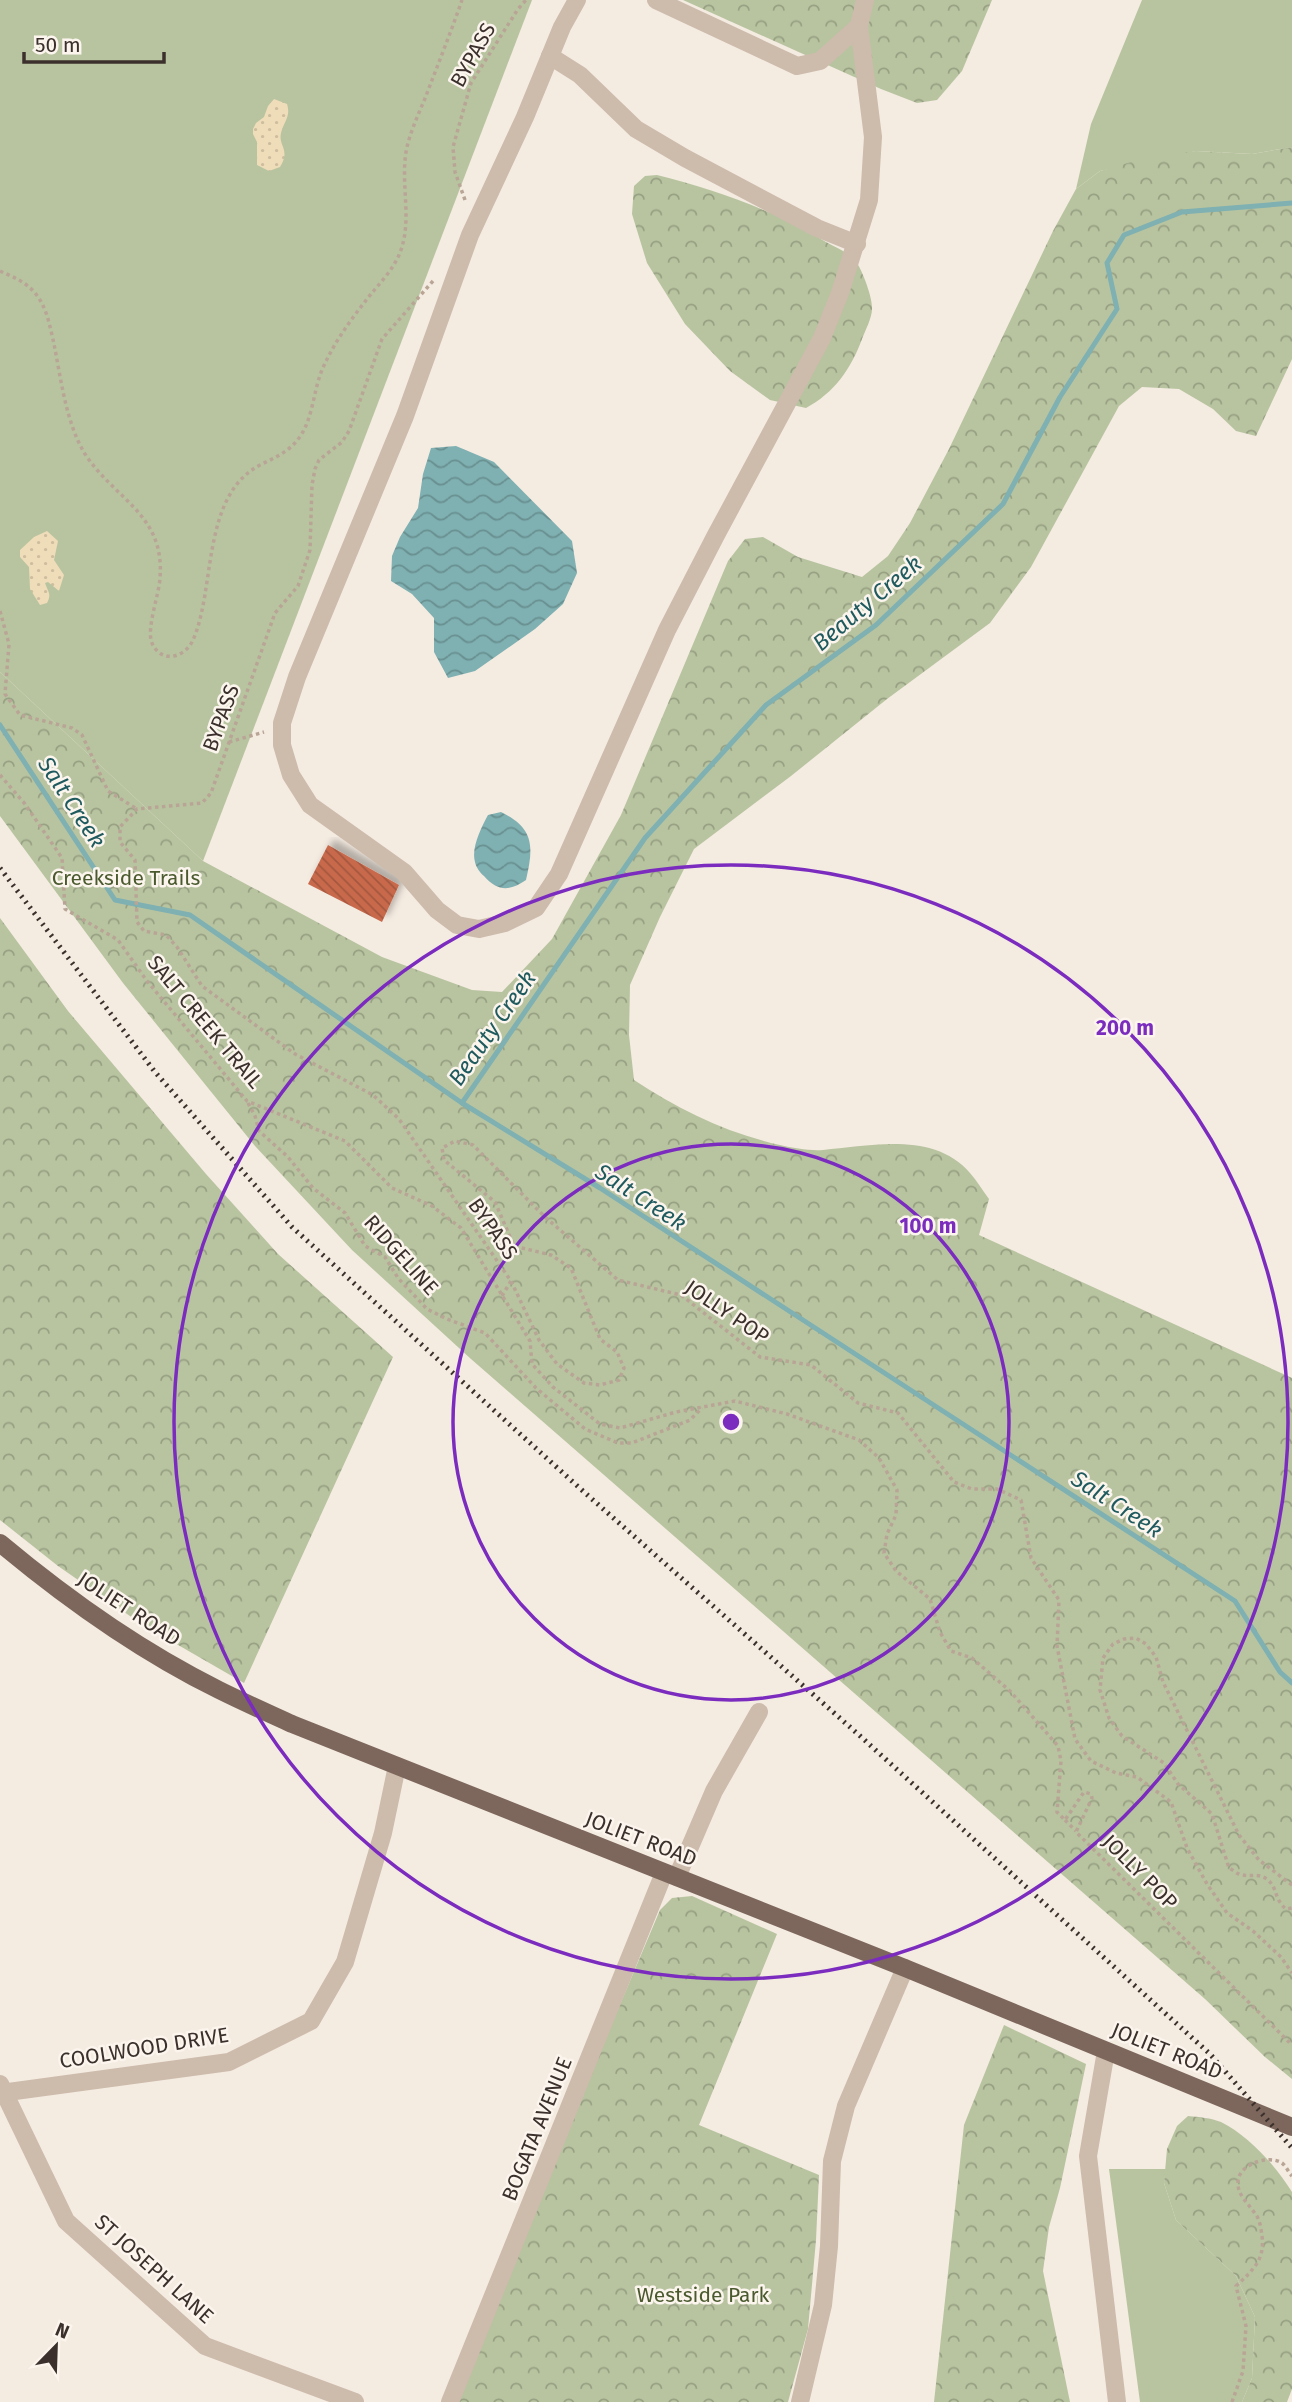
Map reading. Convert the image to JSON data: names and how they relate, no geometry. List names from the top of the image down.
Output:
{
  "streets": {
    "main road": ["JOLIET ROAD"],
    "street": ["COOLWOOD DRIVE", "BOGATA AVENUE", "ST JOSEPH LANE"],
    "path": [
      "BYPASS",
      "SALT CREEK TRAIL",
      "RIDGELINE",
      "JOLLY POP"
    ]
  },
  "crossings": [
    ["BYPASS", "JOLLY POP"],
    ["SALT CREEK TRAIL", "RIDGELINE"],
    ["JOLIET ROAD", "COOLWOOD DRIVE"],
    ["JOLIET ROAD", "BOGATA AVENUE"],
    ["COOLWOOD DRIVE", "ST JOSEPH LANE"]
  ],
  "water": ["Beauty Creek", "Salt Creek"],
  "parks": ["Creekside Trails", "Westside Park"],
  "scale_bar": "50 m",
  "north": "top right",
  "rings": ["200 m", "100 m"]
}
